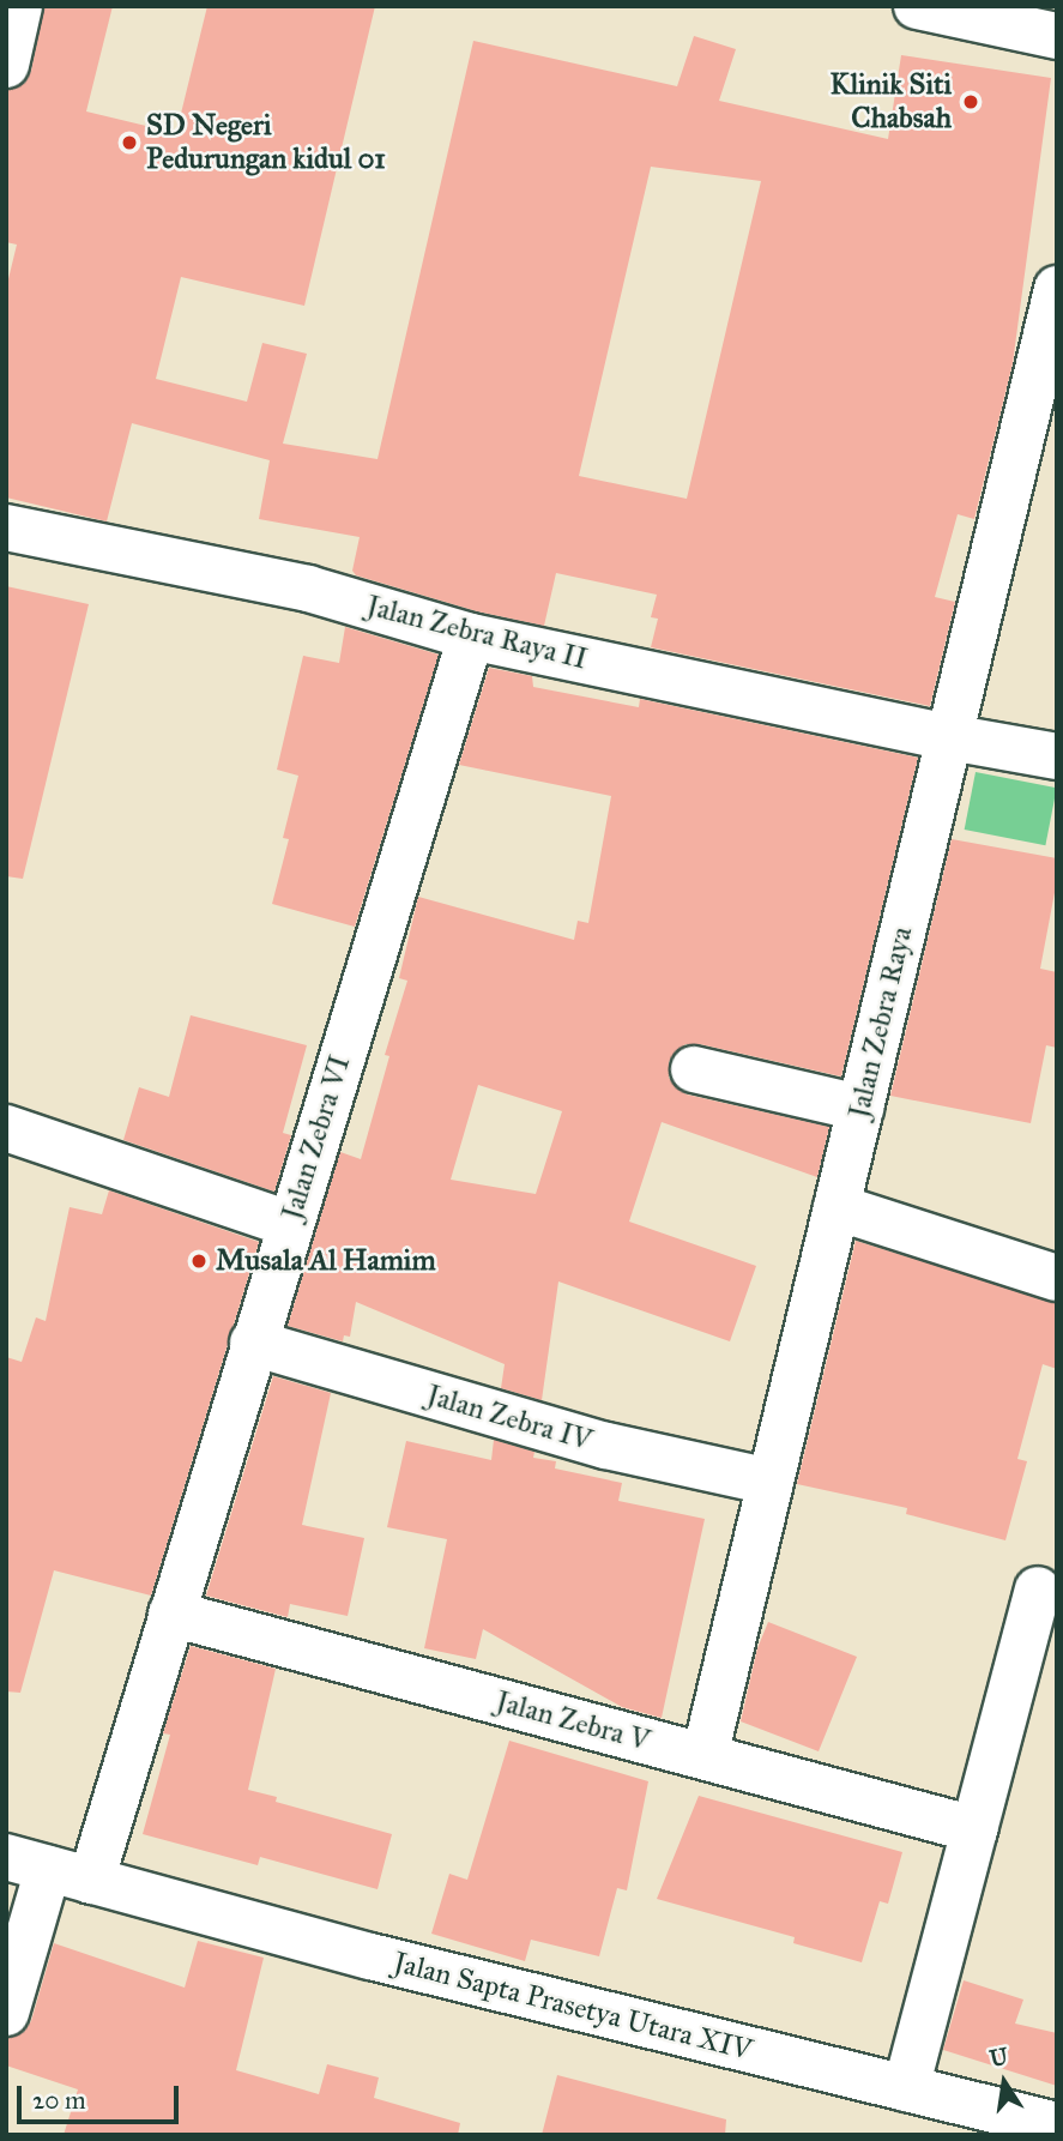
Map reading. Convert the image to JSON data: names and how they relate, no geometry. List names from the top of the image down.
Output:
{
  "streets": {
    "street": [
      "Jalan Zebra Raya II",
      "Jalan Zebra Raya",
      "Jalan Zebra VI",
      "Jalan Zebra IV",
      "Jalan Zebra V",
      "Jalan Sapta Prasetya Utara XIV"
    ]
  },
  "crossings": [
    ["Jalan Zebra Raya II", "Jalan Zebra Raya"],
    ["Jalan Zebra Raya II", "Jalan Zebra VI"],
    ["Jalan Zebra Raya", "Jalan Zebra IV"],
    ["Jalan Zebra Raya", "Jalan Zebra V"],
    ["Jalan Zebra VI", "Jalan Zebra IV"],
    ["Jalan Zebra VI", "Jalan Zebra V"],
    ["Jalan Zebra VI", "Jalan Sapta Prasetya Utara XIV"]
  ],
  "places": ["Klinik Siti Chabsah", "SD Negeri Pedurungan kidul 01", "Musala Al Hamim"],
  "scale_bar": "20 m",
  "north": "top"
}
